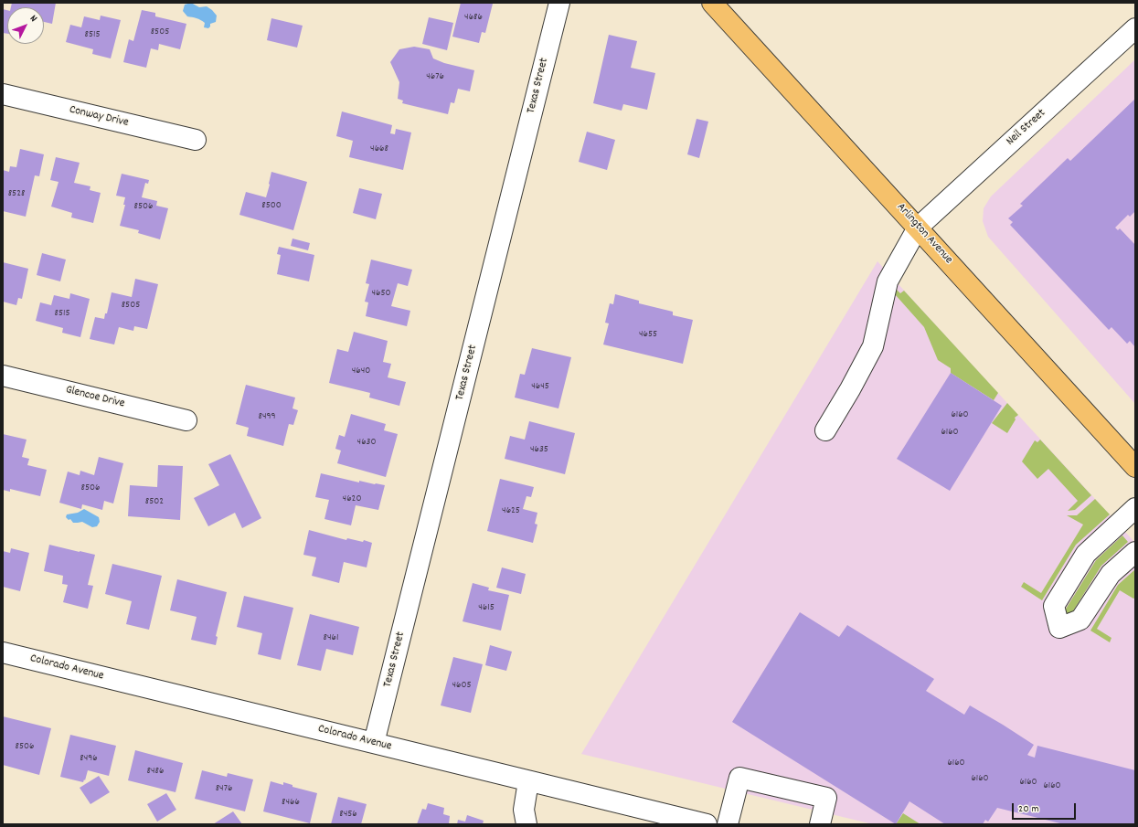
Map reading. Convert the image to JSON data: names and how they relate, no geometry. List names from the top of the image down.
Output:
{
  "streets": {
    "main road": ["Arlington Avenue"],
    "street": [
      "Texas Street",
      "Conway Drive",
      "Neil Street",
      "Glencoe Drive",
      "Colorado Avenue"
    ]
  },
  "crossings": [
    ["Texas Street", "Colorado Avenue"],
    ["Neil Street", "Arlington Avenue"]
  ],
  "house_numbers": [
    "4686",
    "8505",
    "8515",
    "4676",
    "4668",
    "8528",
    "8500",
    "8506",
    "4650",
    "8505",
    "8515",
    "4655",
    "4640",
    "4645",
    "6160",
    "8499",
    "6160",
    "4630",
    "4635",
    "8506",
    "4620",
    "8502",
    "4625",
    "4615",
    "8461",
    "4605",
    "8506",
    "8496",
    "6160",
    "8486",
    "6160",
    "6160",
    "6160",
    "8476",
    "8466",
    "8456"
  ],
  "scale_bar": "20 m",
  "north": "top right"
}
